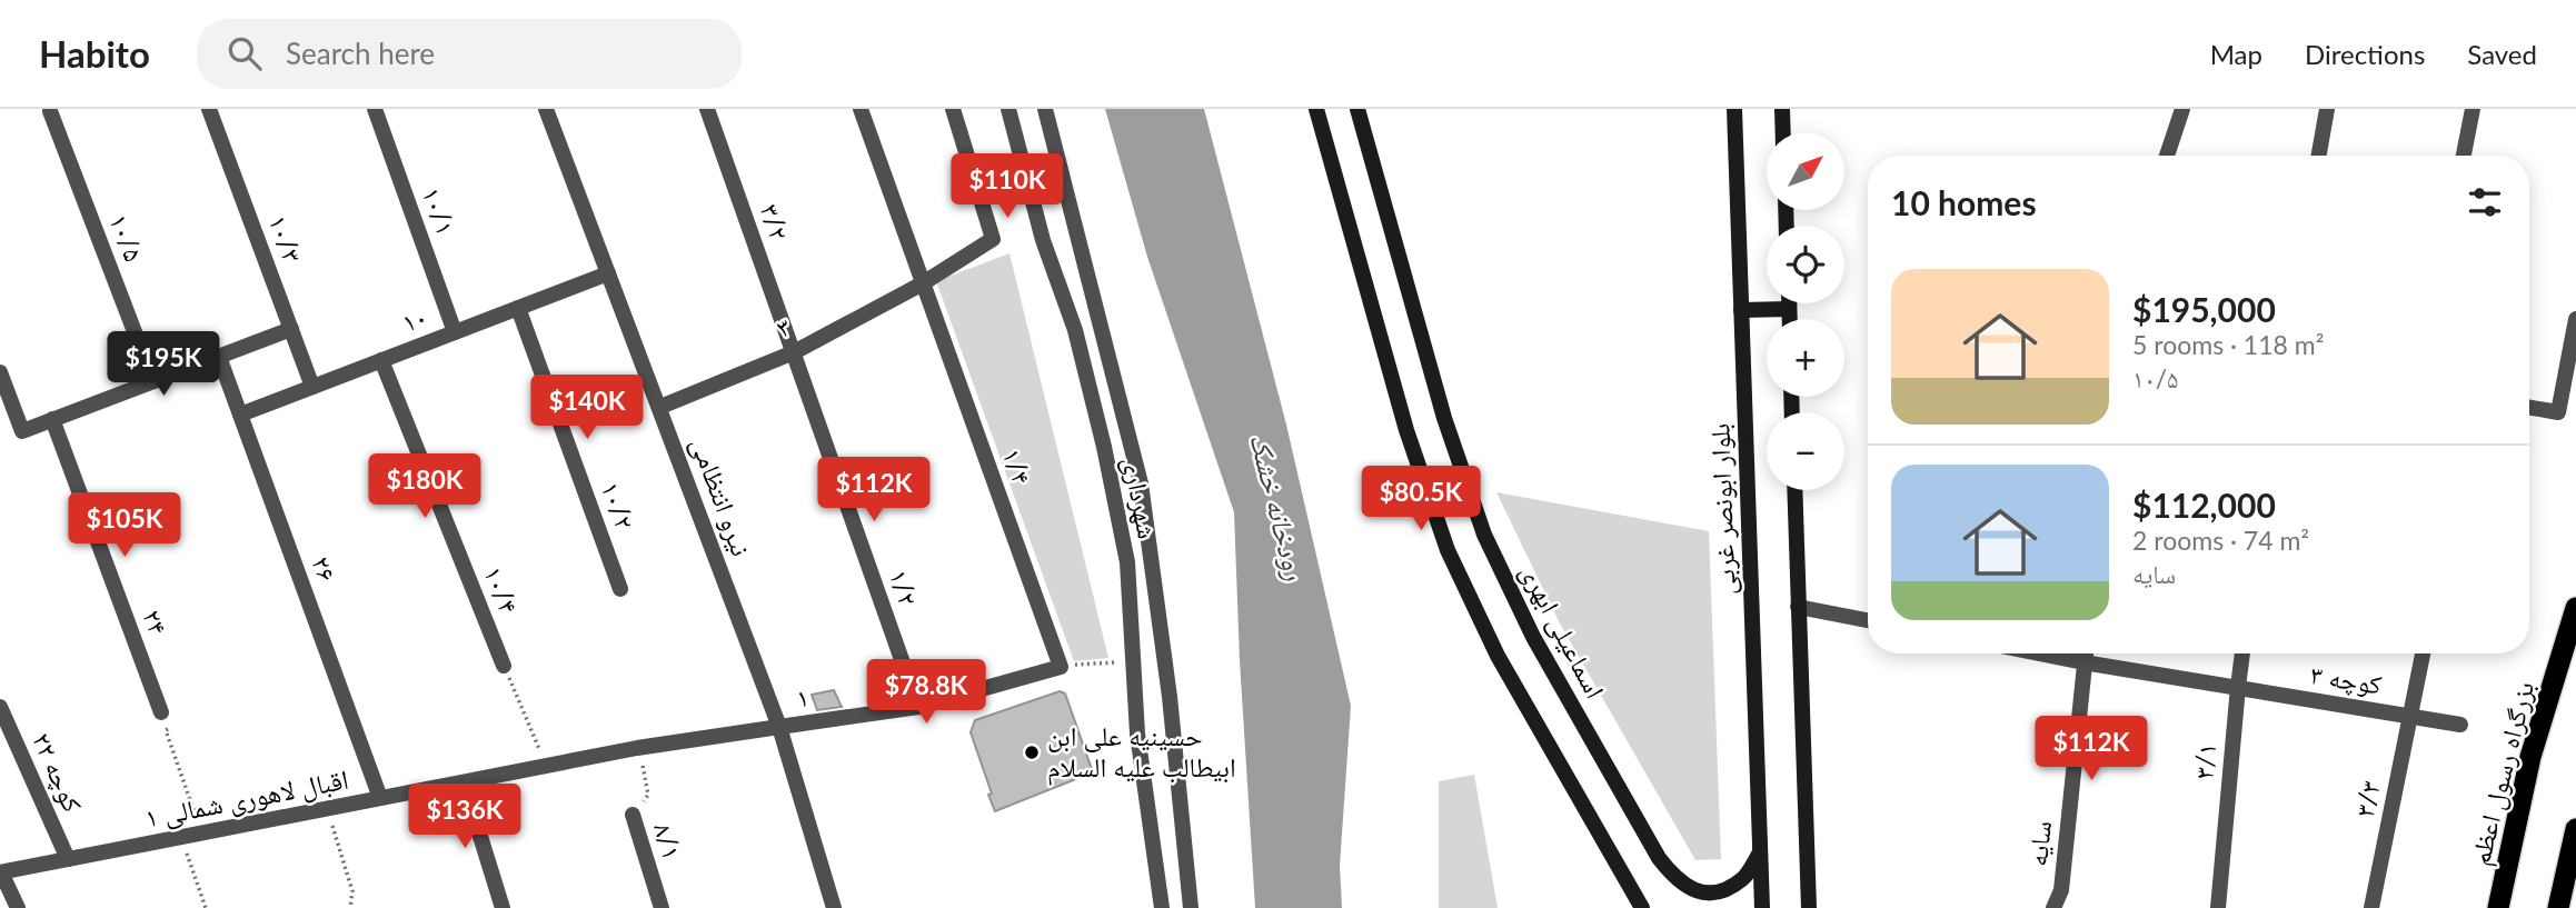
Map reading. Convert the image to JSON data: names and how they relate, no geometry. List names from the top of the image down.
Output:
{
  "streets": {
    "highway": ["بزرگراه رسول اعظم"],
    "main road": ["بلوار ابونصر غربی", "اسماعیلی ابهری"],
    "street": [
      "۱۰/۱",
      "۳/۲",
      "۱۰/۵",
      "۱۰/۳",
      "۱۰",
      "۳",
      "۱/۴",
      "نیرو انتظامی",
      "شهرداری",
      "۱۰/۲",
      "۲۶",
      "۱/۲",
      "۱۰/۴",
      "۲۴",
      "کوچه ۳",
      "۱",
      "۳/۱",
      "کوچه ۲۲",
      "اقبال لاهوری شمالی ۱",
      "۳/۳",
      "۸/۱",
      "سایه"
    ]
  },
  "crossings": [
    ["۱۰/۱", "۱۰"],
    ["۳/۲", "۳"],
    ["۳/۲", "۱/۲"],
    ["۱۰/۳", "۱۰"],
    ["۱۰", "نیرو انتظامی"],
    ["۱۰", "۱۰/۲"],
    ["۱۰", "۲۶"],
    ["۱۰", "۱۰/۴"],
    ["۳", "۱/۴"],
    ["۳", "نیرو انتظامی"],
    ["۳", "۱/۲"],
    ["۱/۴", "۱"],
    ["نیرو انتظامی", "۱"],
    ["نیرو انتظامی", "اقبال لاهوری شمالی ۱"],
    ["۲۶", "اقبال لاهوری شمالی ۱"],
    ["۱/۲", "۱"],
    ["کوچه ۳", "۳/۱"],
    ["کوچه ۳", "۳/۳"],
    ["کوچه ۳", "سایه"],
    ["۱", "اقبال لاهوری شمالی ۱"],
    ["کوچه ۲۲", "اقبال لاهوری شمالی ۱"],
    ["اقبال لاهوری شمالی ۱", "۸/۱"]
  ],
  "water": ["رودخانه خشک"],
  "places": ["حسینیه علی ابن ابیطالب علیه السلام"],
  "north": "top right",
  "page": {
    "header": "Habito",
    "search": "Search here",
    "nav": ["Map", "Directions", "Saved"],
    "map_buttons": ["+", "−"],
    "price": [
      "$110K",
      "$195K",
      "$140K",
      "$180K",
      "$112K",
      "$80.5K",
      "$105K",
      "$78.8K",
      "$112K",
      "$136K"
    ],
    "heading": "10 homes",
    "list": [
      {
        "name": "$195,000",
        "note": "5 rooms · 118 m² · ۱۰/۵"
      },
      {
        "name": "$112,000",
        "note": "2 rooms · 74 m² · سایه"
      }
    ]
  }
}
